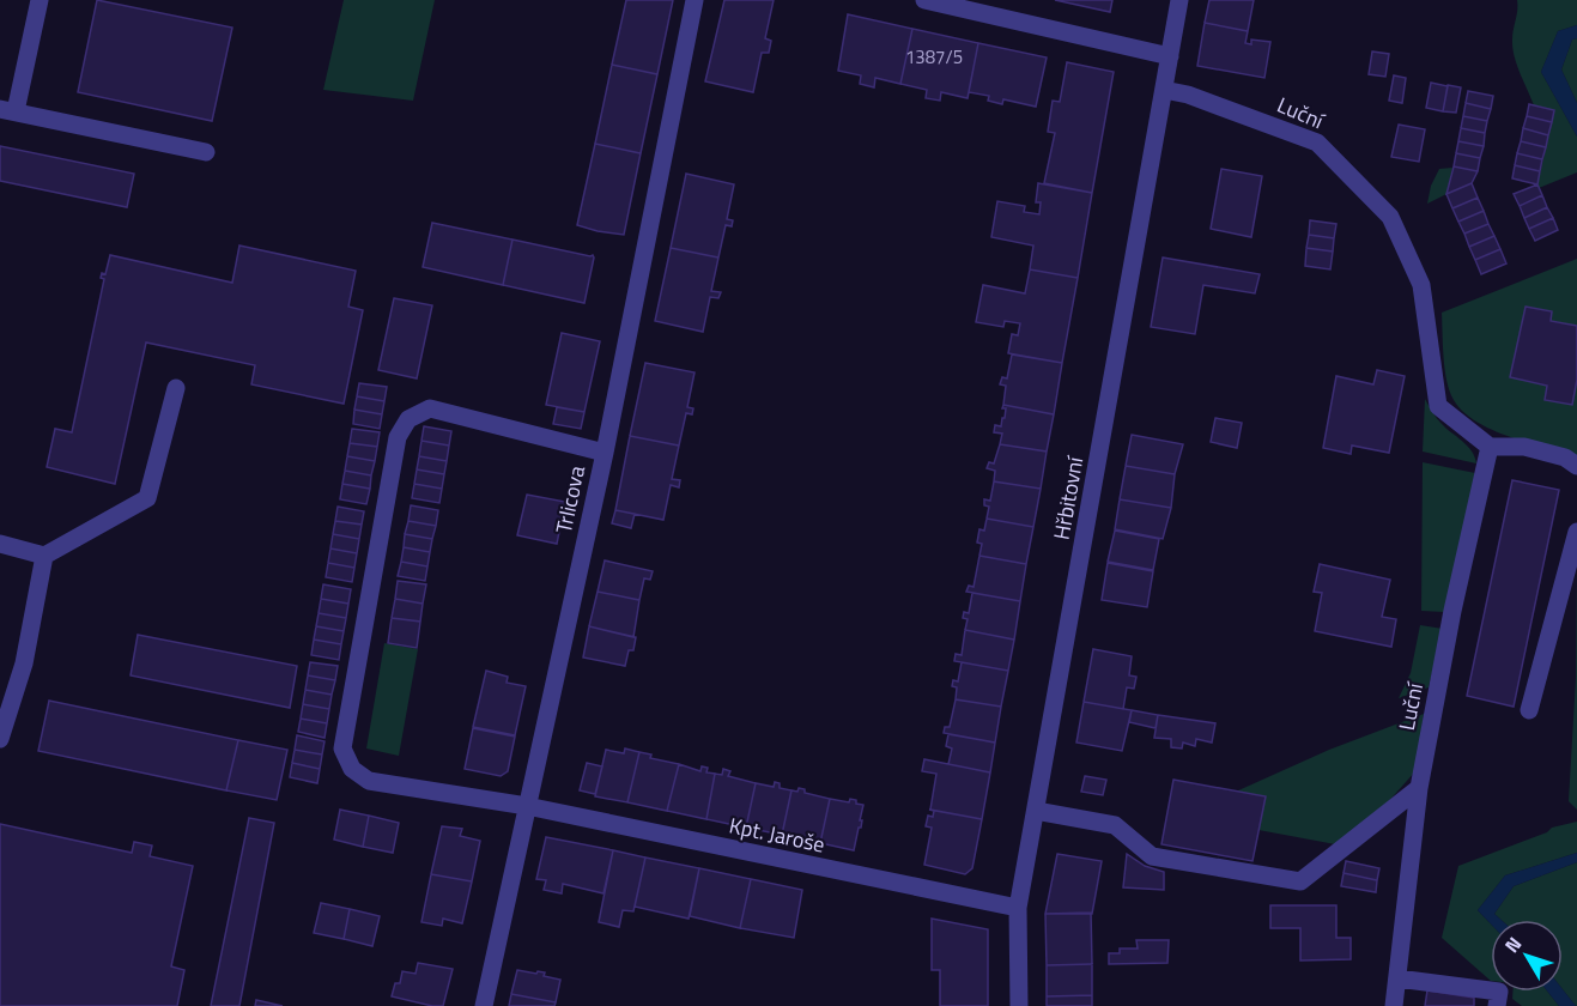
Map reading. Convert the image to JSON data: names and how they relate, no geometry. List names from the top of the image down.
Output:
{
  "streets": {
    "street": [
      "Luční",
      "Hřbitovní",
      "Trlicova",
      "Kpt. Jaroše"
    ]
  },
  "crossings": [
    ["Luční", "Hřbitovní"],
    ["Hřbitovní", "Kpt. Jaroše"],
    ["Trlicova", "Kpt. Jaroše"]
  ],
  "house_numbers": ["1387/5"],
  "north": "top left"
}
